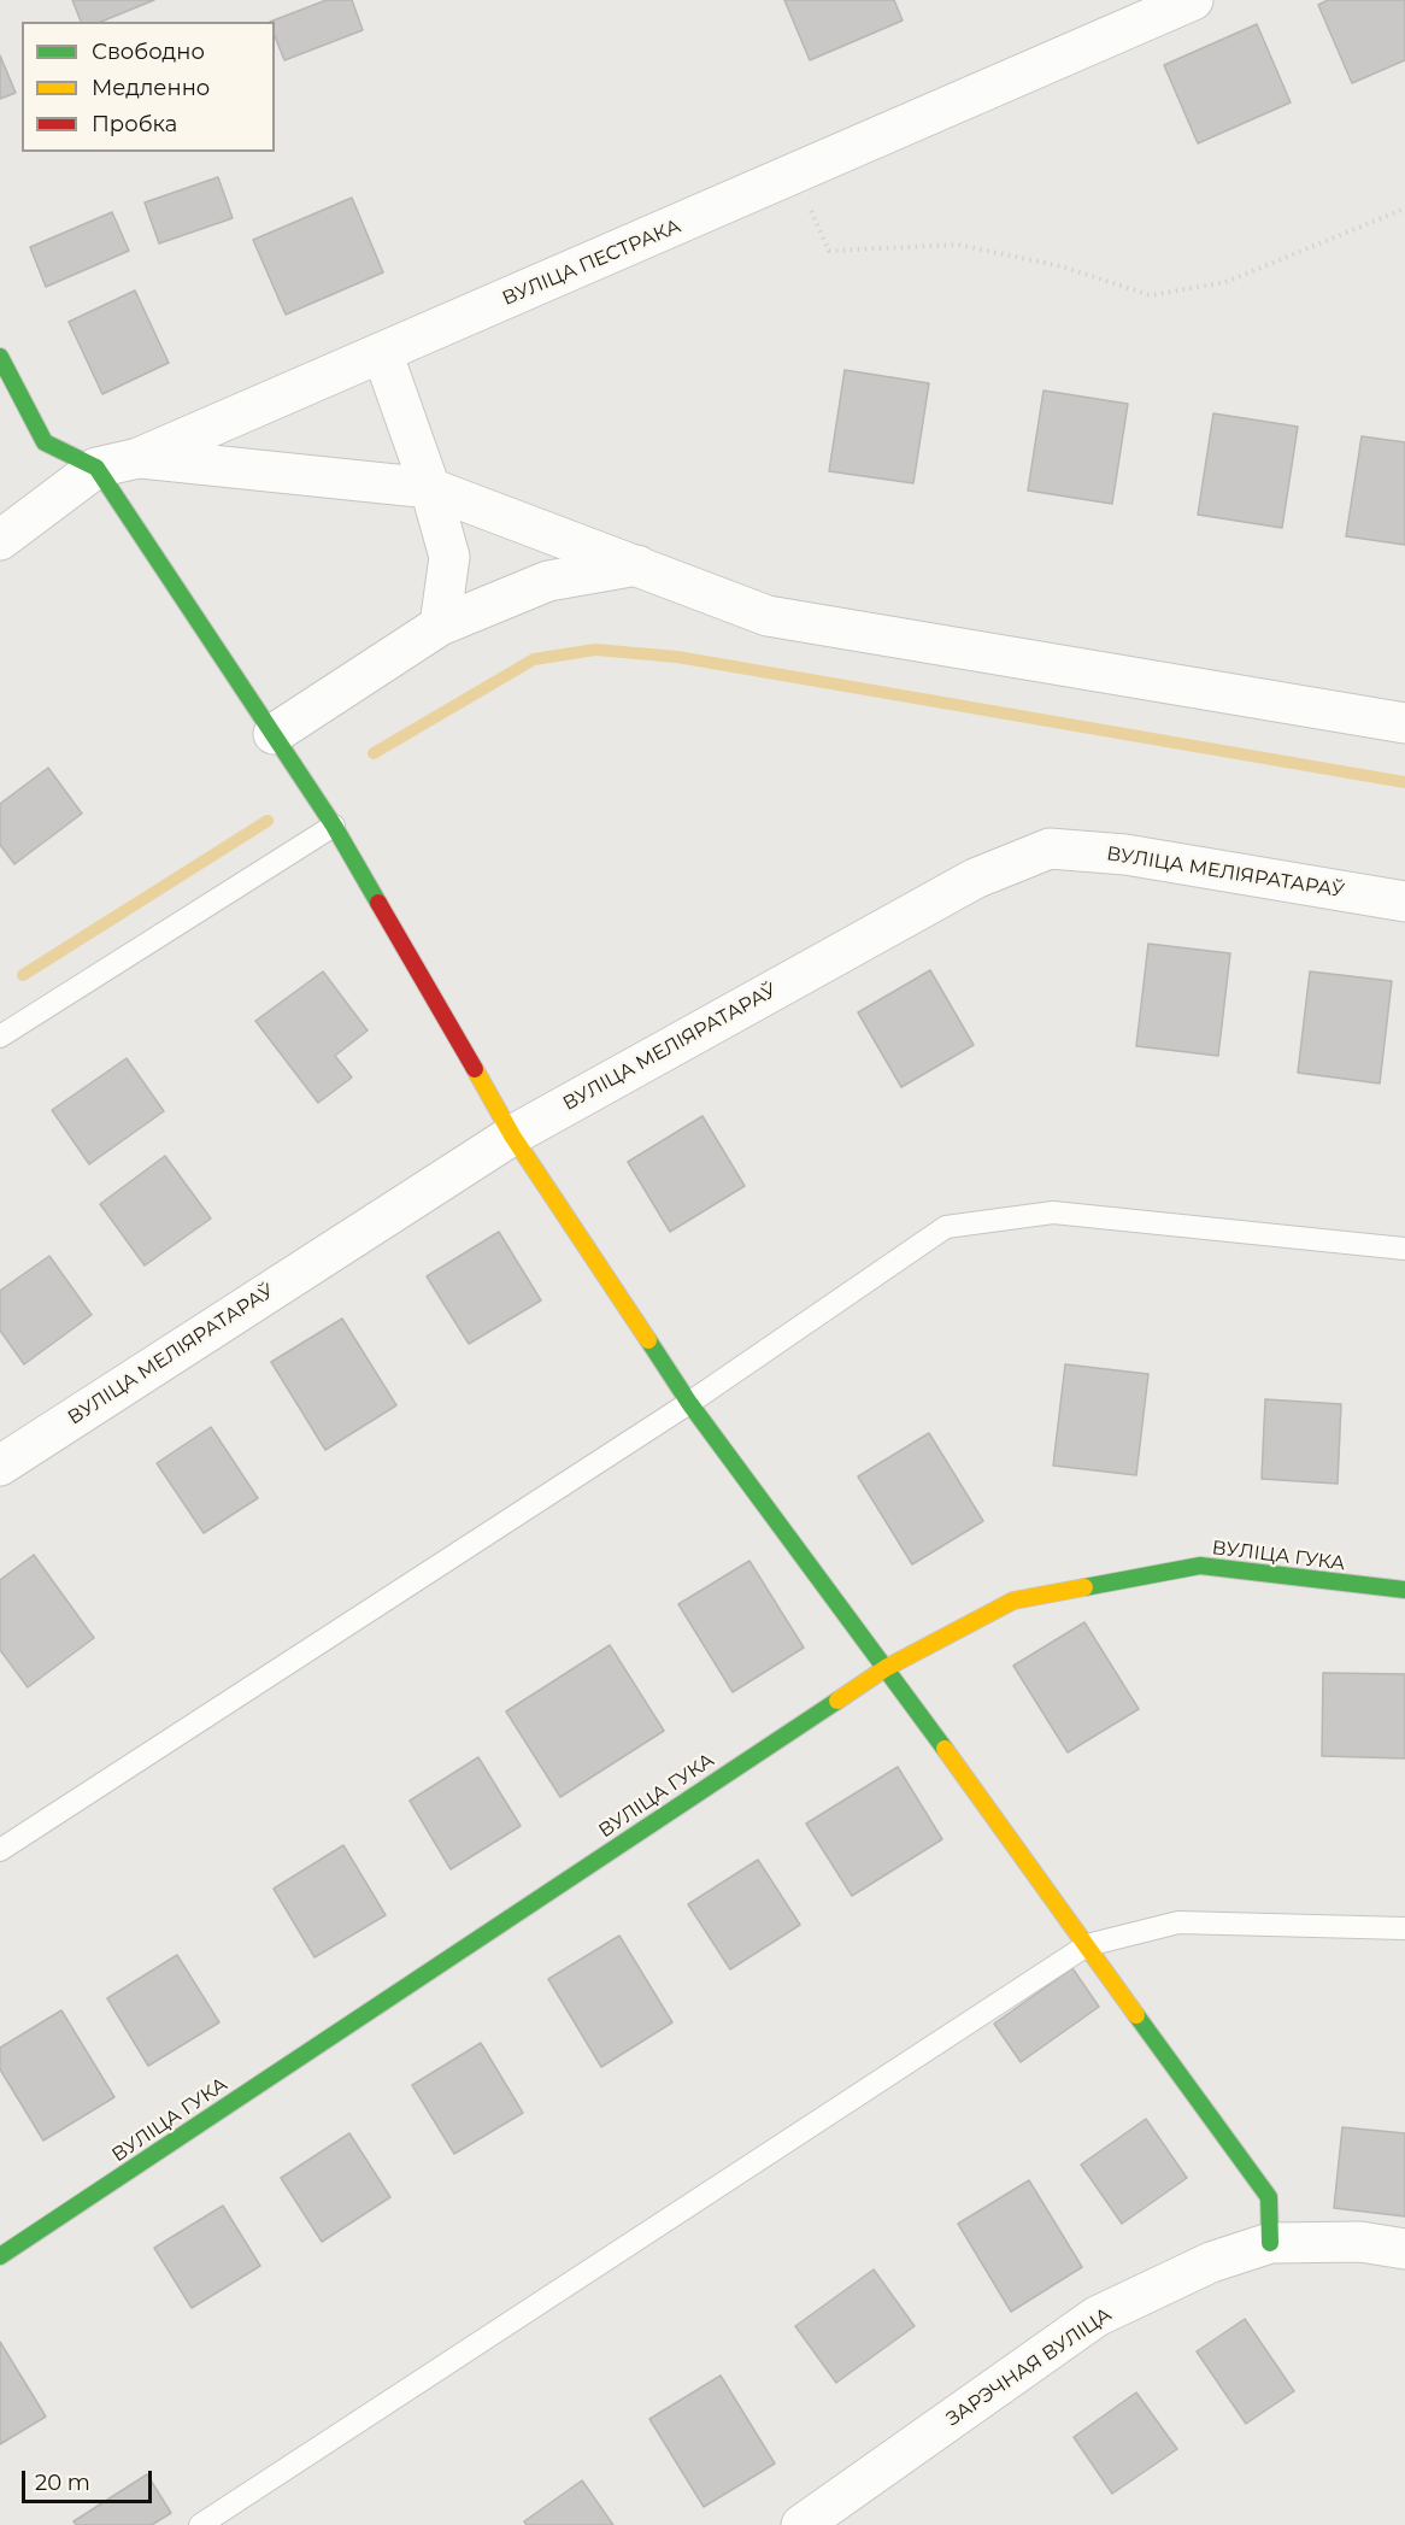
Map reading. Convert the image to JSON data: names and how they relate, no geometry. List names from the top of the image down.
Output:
{
  "streets": {
    "street": [
      "ВУЛІЦА ПЕСТРАКА",
      "ВУЛІЦА МЕЛІЯРАТАРАЎ",
      "ВУЛІЦА ГУКА",
      "ЗАРЭЧНАЯ ВУЛІЦА"
    ]
  },
  "legend": ["Свободно", "Медленно", "Пробка"],
  "scale_bar": "20 m"
}
